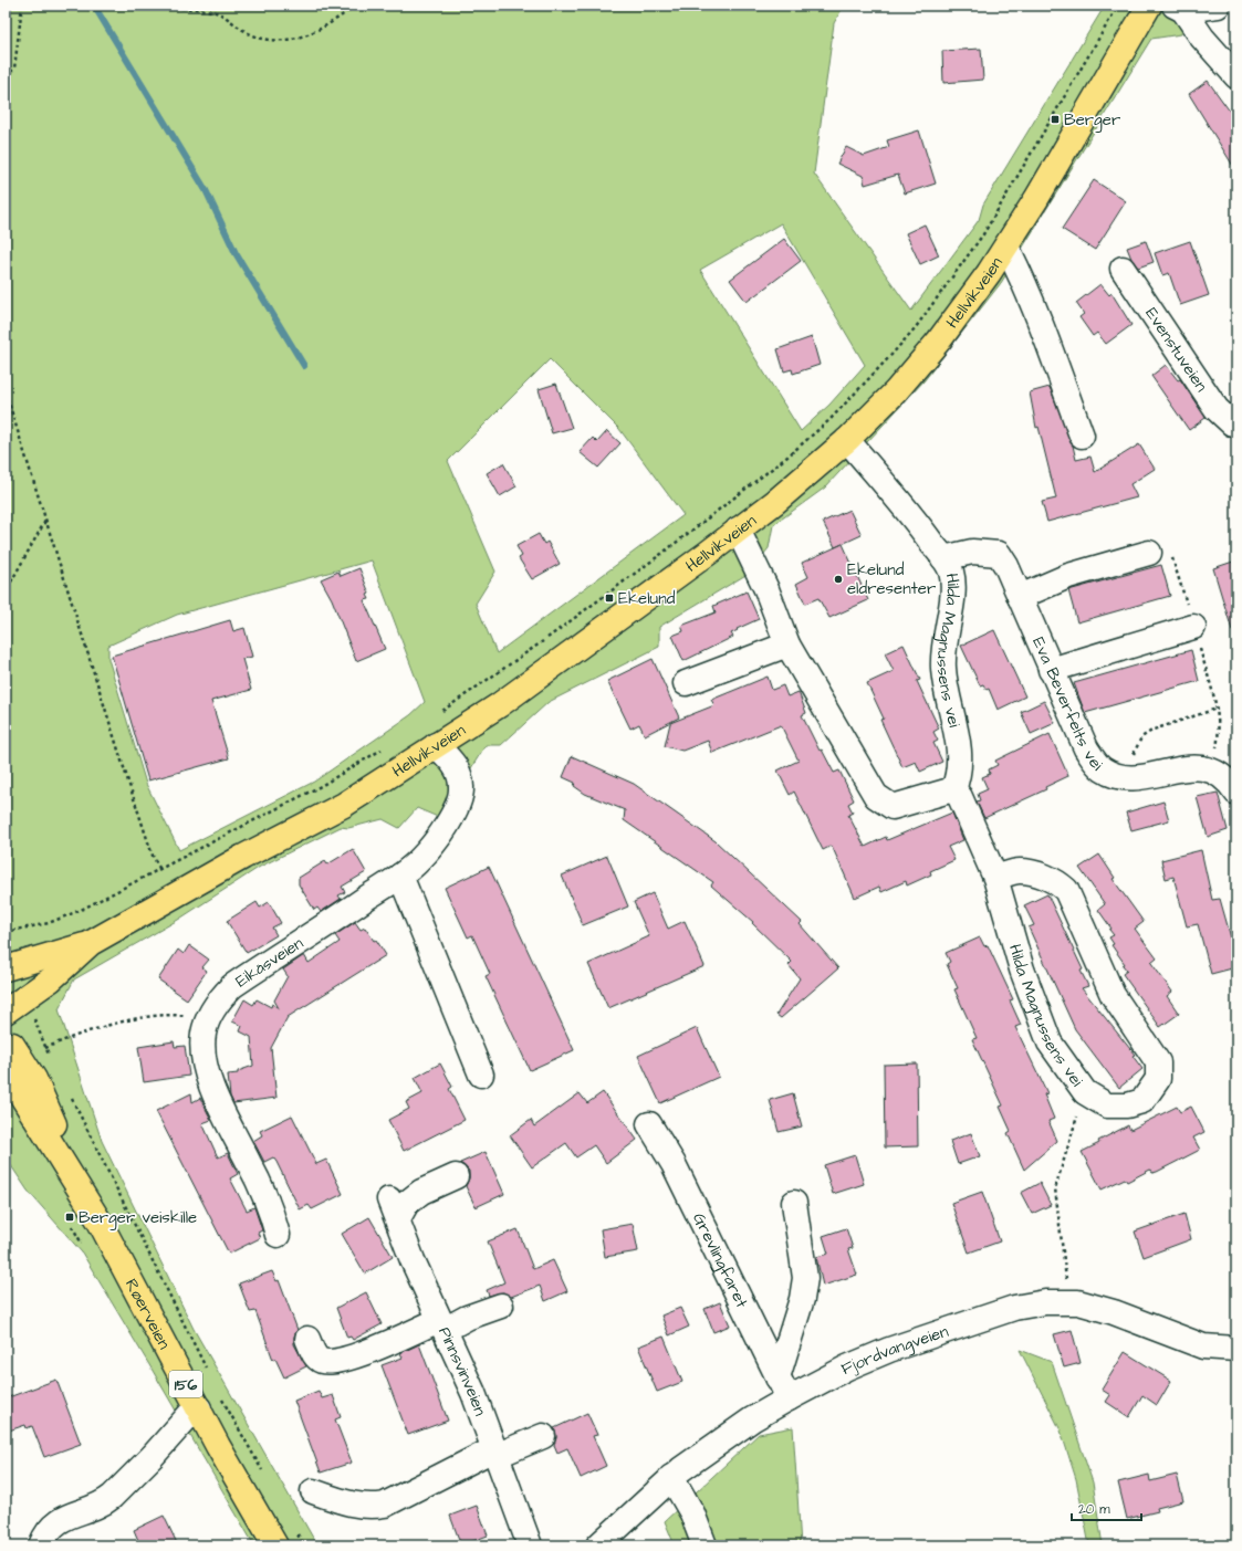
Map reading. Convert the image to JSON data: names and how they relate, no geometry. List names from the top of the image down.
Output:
{
  "streets": {
    "main road": ["Hellvikveien", "Røerveien", "156"],
    "street": [
      "Evenstuveien",
      "Hilda Magnussens vei",
      "Eva Beverfelts vei",
      "Eikåsveien",
      "Grevlingfaret",
      "Fjordvangveien",
      "Pinnsvinveien"
    ]
  },
  "crossings": [
    ["Hellvikveien", "Hilda Magnussens vei"],
    ["Hellvikveien", "Eikåsveien"],
    ["Hilda Magnussens vei", "Eva Beverfelts vei"],
    ["Grevlingfaret", "Fjordvangveien"]
  ],
  "places": {
    "transit": ["Berger", "Ekelund", "Berger veiskille"],
    "other": ["Ekelund eldresenter"]
  },
  "scale_bar": "20 m"
}
